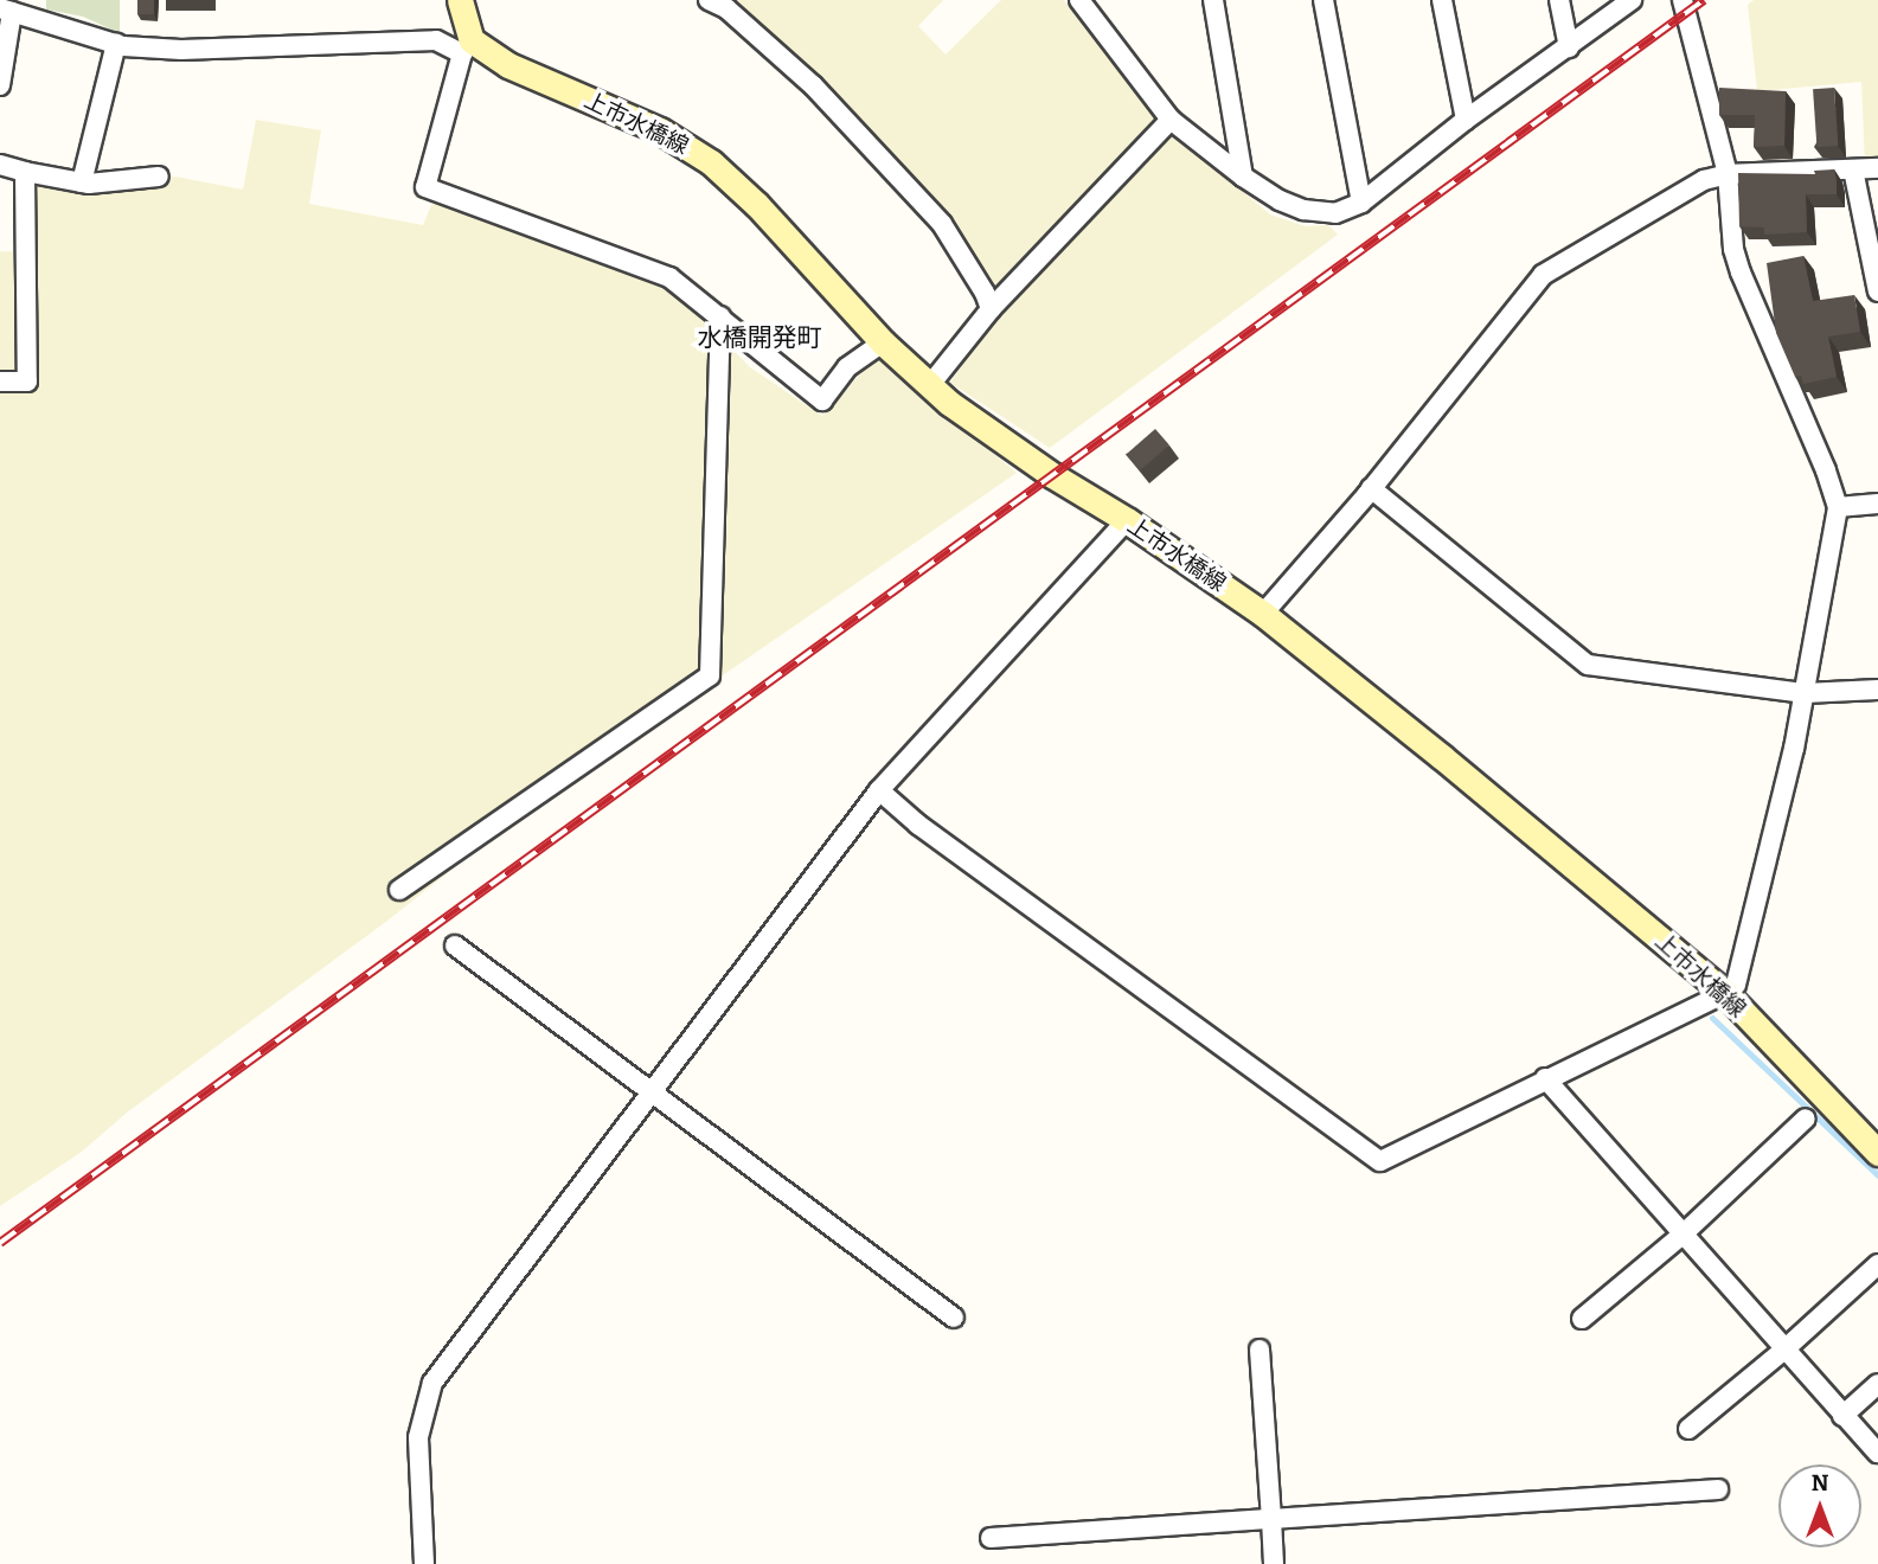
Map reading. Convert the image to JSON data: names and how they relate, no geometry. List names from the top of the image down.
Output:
{
  "streets": {
    "main road": ["上市水橋線"]
  },
  "districts": ["水橋開発町"],
  "north": "top"
}
